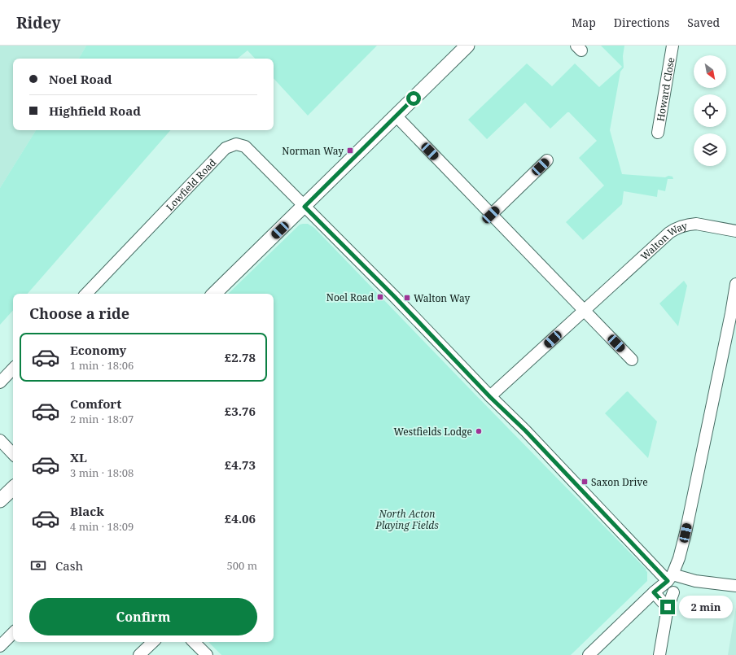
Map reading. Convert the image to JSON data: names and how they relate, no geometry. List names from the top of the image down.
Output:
{
  "streets": {
    "street": ["Howard Close", "Lowfield Road", "Walton Way"]
  },
  "crossings": [
    ["Lowfield Road", "Walton Way"]
  ],
  "parks": ["North Acton Playing Fields"],
  "places": {
    "transit": [
      "Norman Way",
      "Noel Road",
      "Walton Way",
      "Saxon Drive"
    ],
    "other": ["Westfields Lodge"]
  },
  "north": "bottom right",
  "page": {
    "header": "Ridey",
    "nav": ["Map", "Directions", "Saved"],
    "banner": ["Noel Road", "Highfield Road"],
    "heading": "Choose a ride",
    "list": [
      {
        "name": "Economy",
        "note": "1 min · 18:06",
        "value": "£2.78"
      },
      {
        "name": "Comfort",
        "note": "2 min · 18:07",
        "value": "£3.76"
      },
      {
        "name": "XL",
        "note": "3 min · 18:08",
        "value": "£4.73"
      },
      {
        "name": "Black",
        "note": "4 min · 18:09",
        "value": "£4.06"
      }
    ],
    "pay": ["Cash", "500 m"],
    "buttons": "Confirm",
    "bubble": "2 min"
  }
}
